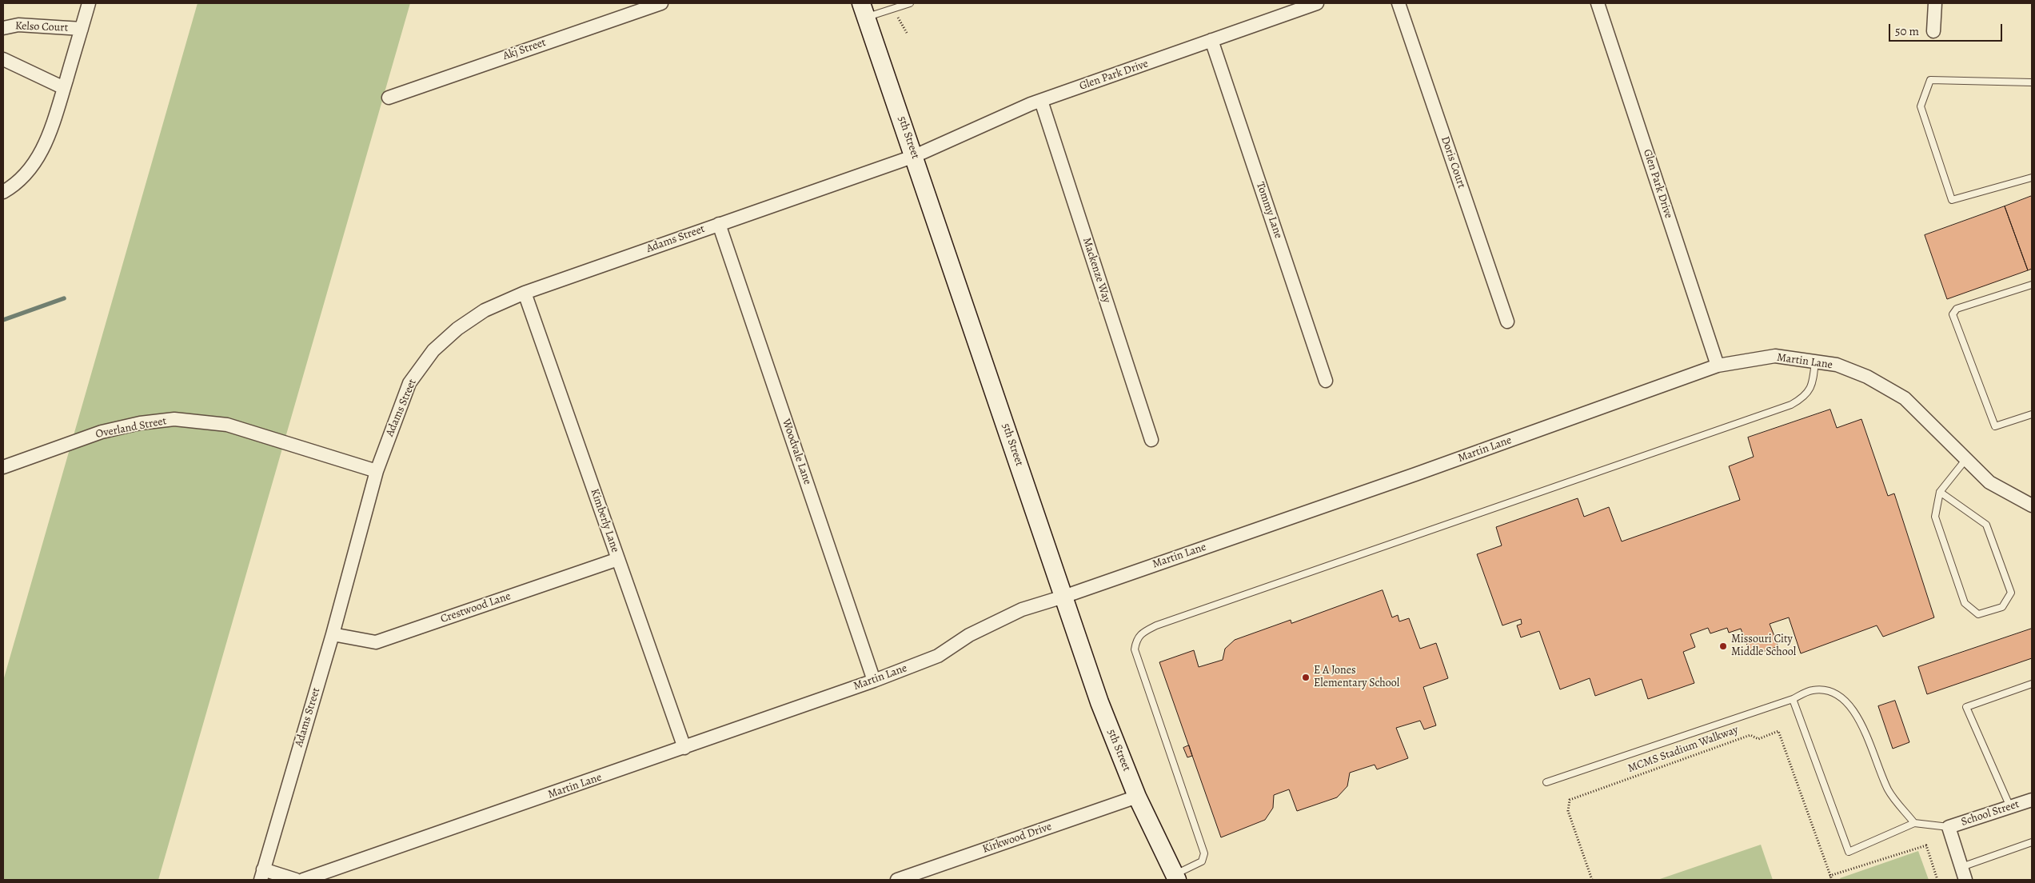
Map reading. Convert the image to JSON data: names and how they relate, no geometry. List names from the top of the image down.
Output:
{
  "streets": {
    "main road": ["5th Street"],
    "street": [
      "Kelso Court",
      "Akj Street",
      "Glen Park Drive",
      "Doris Court",
      "Tommy Lane",
      "Adams Street",
      "Mackenze Way",
      "Martin Lane",
      "Overland Street",
      "Woodvale Lane",
      "Kimberly Lane",
      "Crestwood Lane",
      "School Street",
      "Kirkwood Drive"
    ],
    "path": ["MCMS Stadium Walkway"]
  },
  "crossings": [
    ["Glen Park Drive", "5th Street"],
    ["Glen Park Drive", "Tommy Lane"],
    ["Glen Park Drive", "Adams Street"],
    ["Glen Park Drive", "Mackenze Way"],
    ["Glen Park Drive", "Martin Lane"],
    ["5th Street", "Adams Street"],
    ["5th Street", "Martin Lane"],
    ["5th Street", "Kirkwood Drive"],
    ["Adams Street", "Overland Street"],
    ["Adams Street", "Woodvale Lane"],
    ["Adams Street", "Kimberly Lane"],
    ["Adams Street", "Crestwood Lane"],
    ["Martin Lane", "Woodvale Lane"],
    ["Martin Lane", "Kimberly Lane"],
    ["Kimberly Lane", "Crestwood Lane"]
  ],
  "places": ["Missouri City Middle School", "E A Jones Elementary School"],
  "scale_bar": "50 m"
}
